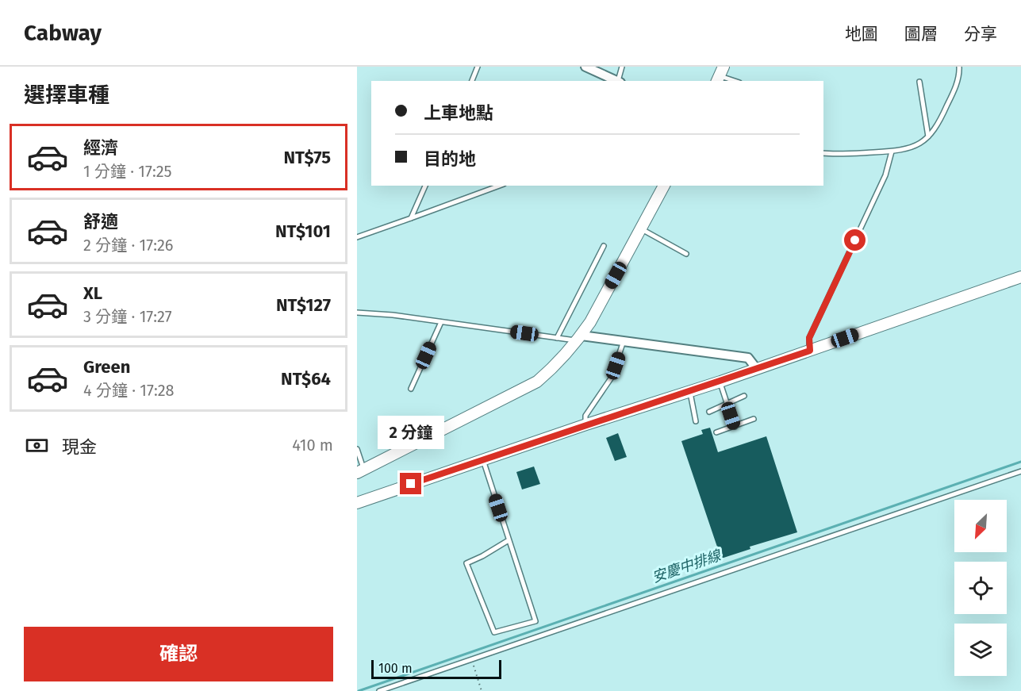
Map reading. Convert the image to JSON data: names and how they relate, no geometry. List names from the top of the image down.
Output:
{
  "water": ["安慶中排線"],
  "scale_bar": "100 m",
  "north": "bottom left",
  "page": {
    "header": "Cabway",
    "nav": ["地圖", "圖層", "分享"],
    "heading": "選擇車種",
    "banner": ["上車地點", "目的地"],
    "list": [
      {
        "name": "經濟",
        "note": "1 分鐘 · 17:25",
        "value": "NT$75"
      },
      {
        "name": "舒適",
        "note": "2 分鐘 · 17:26",
        "value": "NT$101"
      },
      {
        "name": "XL",
        "note": "3 分鐘 · 17:27",
        "value": "NT$127"
      },
      {
        "name": "Green",
        "note": "4 分鐘 · 17:28",
        "value": "NT$64"
      }
    ],
    "bubble": "2 分鐘",
    "pay": ["現金", "410 m"],
    "buttons": "確認",
    "scale": "100 m"
  }
}
